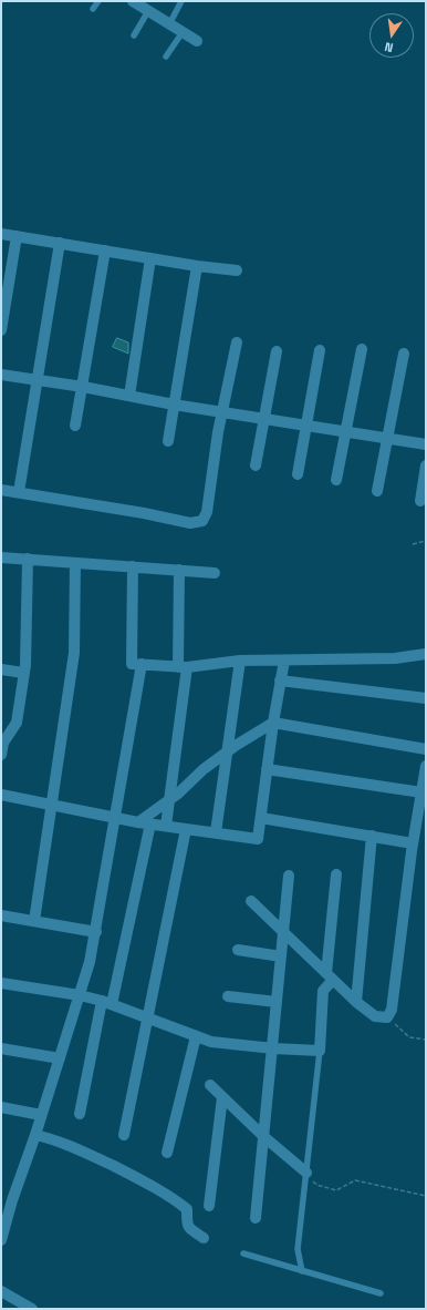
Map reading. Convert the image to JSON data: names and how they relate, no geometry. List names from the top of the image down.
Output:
{
  "north": "bottom"
}
